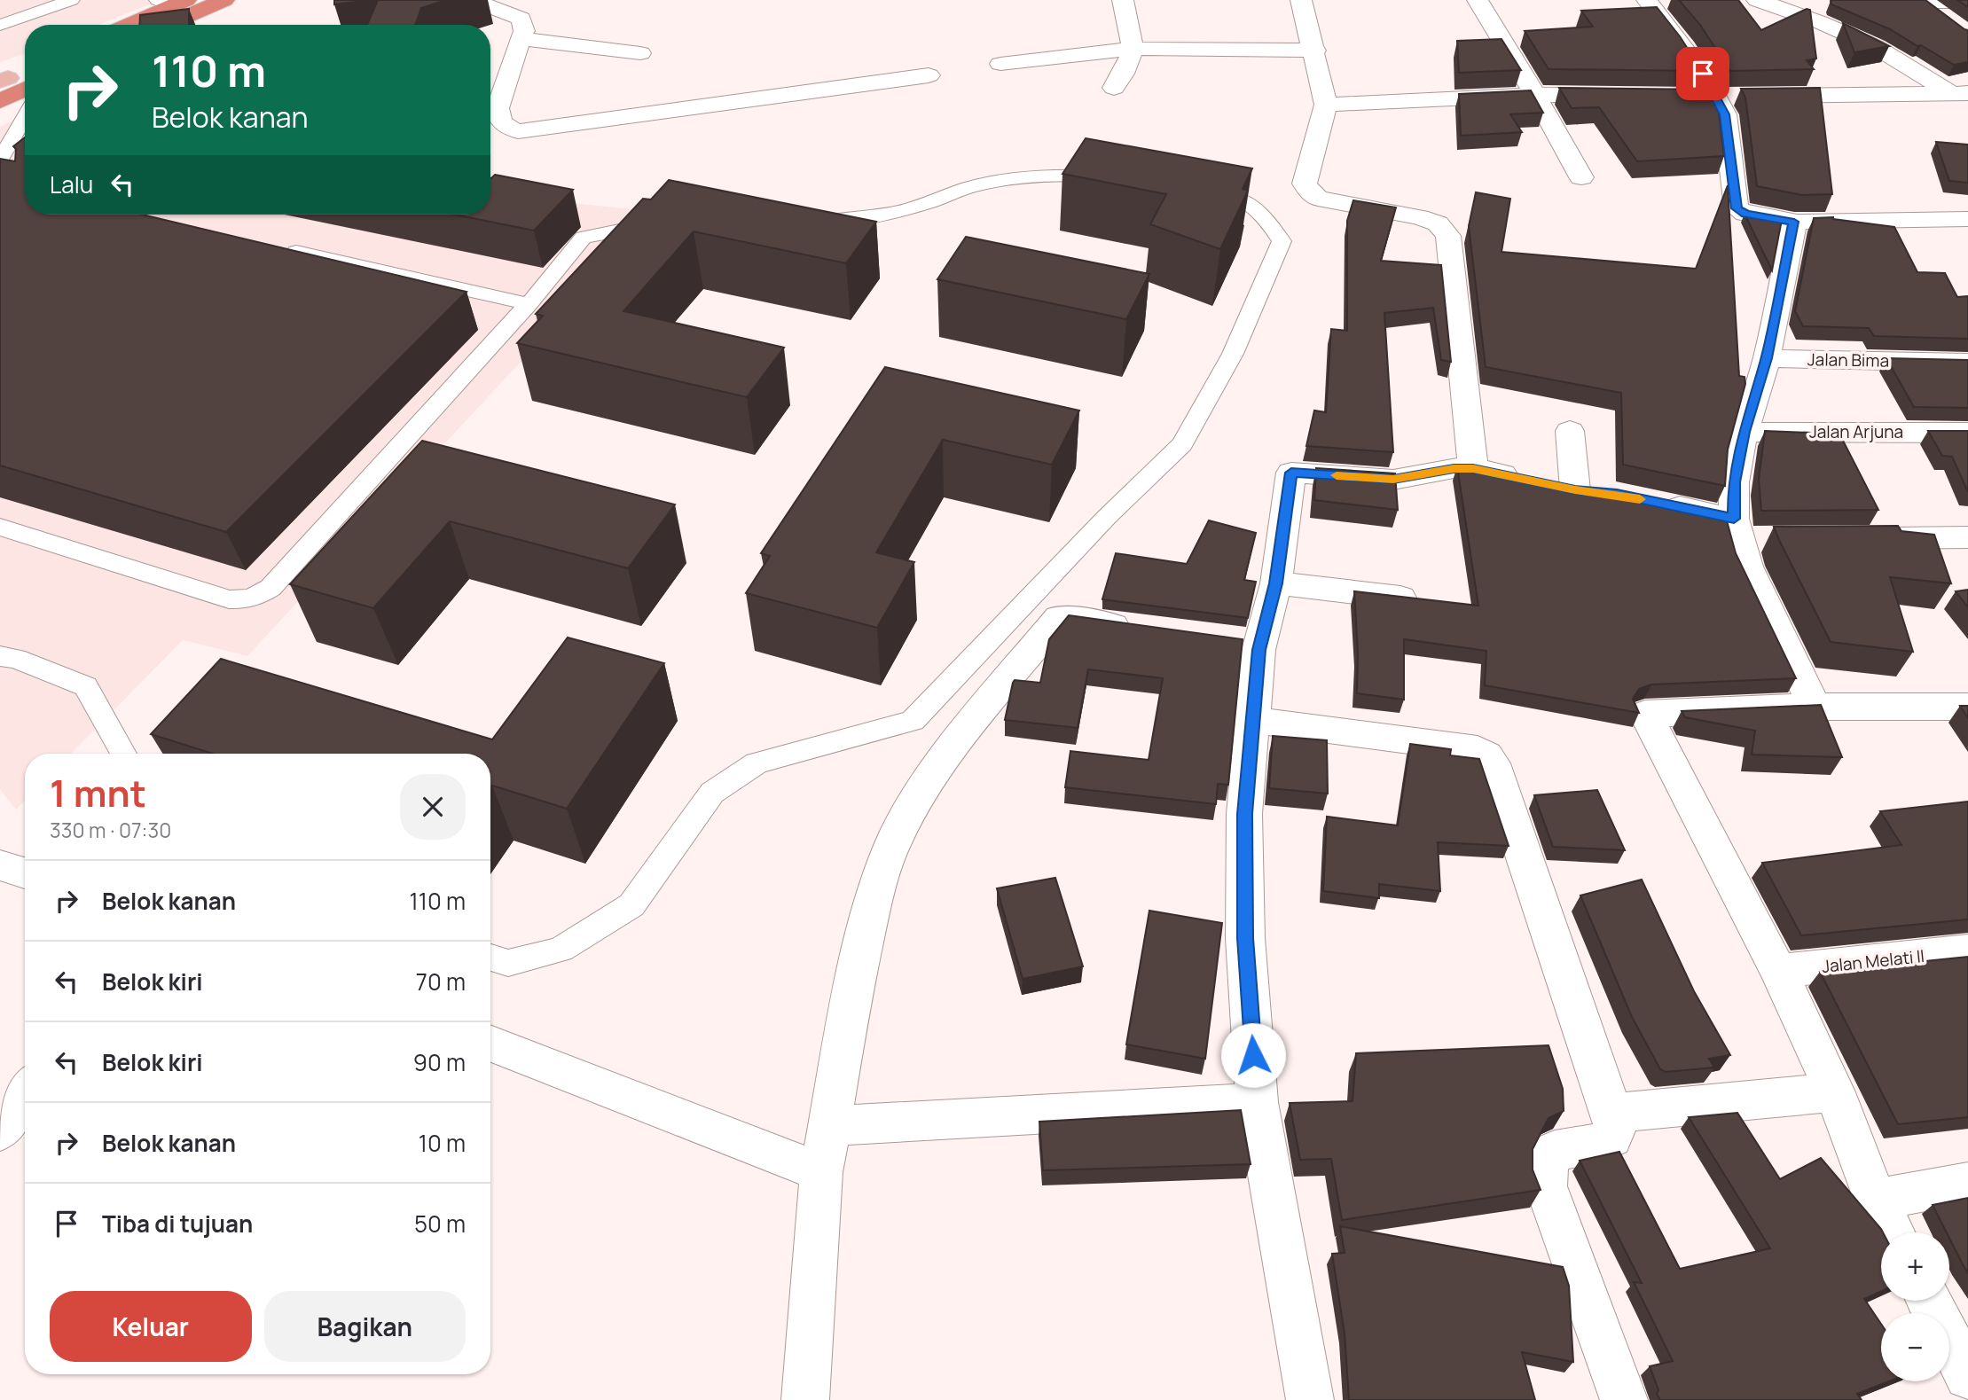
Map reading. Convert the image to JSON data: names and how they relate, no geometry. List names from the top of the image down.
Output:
{
  "streets": {
    "street": ["Jalan Bima", "Jalan Arjuna", "Jalan Melati II"]
  },
  "page": {
    "turn": ["110 m", "Belok kanan"],
    "then": "Lalu",
    "heading": ["1 mnt", "330 m · 07:30"],
    "list": [
      {
        "name": "Belok kanan",
        "value": "110 m"
      },
      {
        "name": "Belok kiri",
        "value": "70 m"
      },
      {
        "name": "Belok kiri",
        "value": "90 m"
      },
      {
        "name": "Belok kanan",
        "value": "10 m"
      },
      {
        "name": "Tiba di tujuan",
        "value": "50 m"
      }
    ],
    "map_buttons": ["+", "−"],
    "buttons": ["Keluar", "Bagikan"]
  }
}
